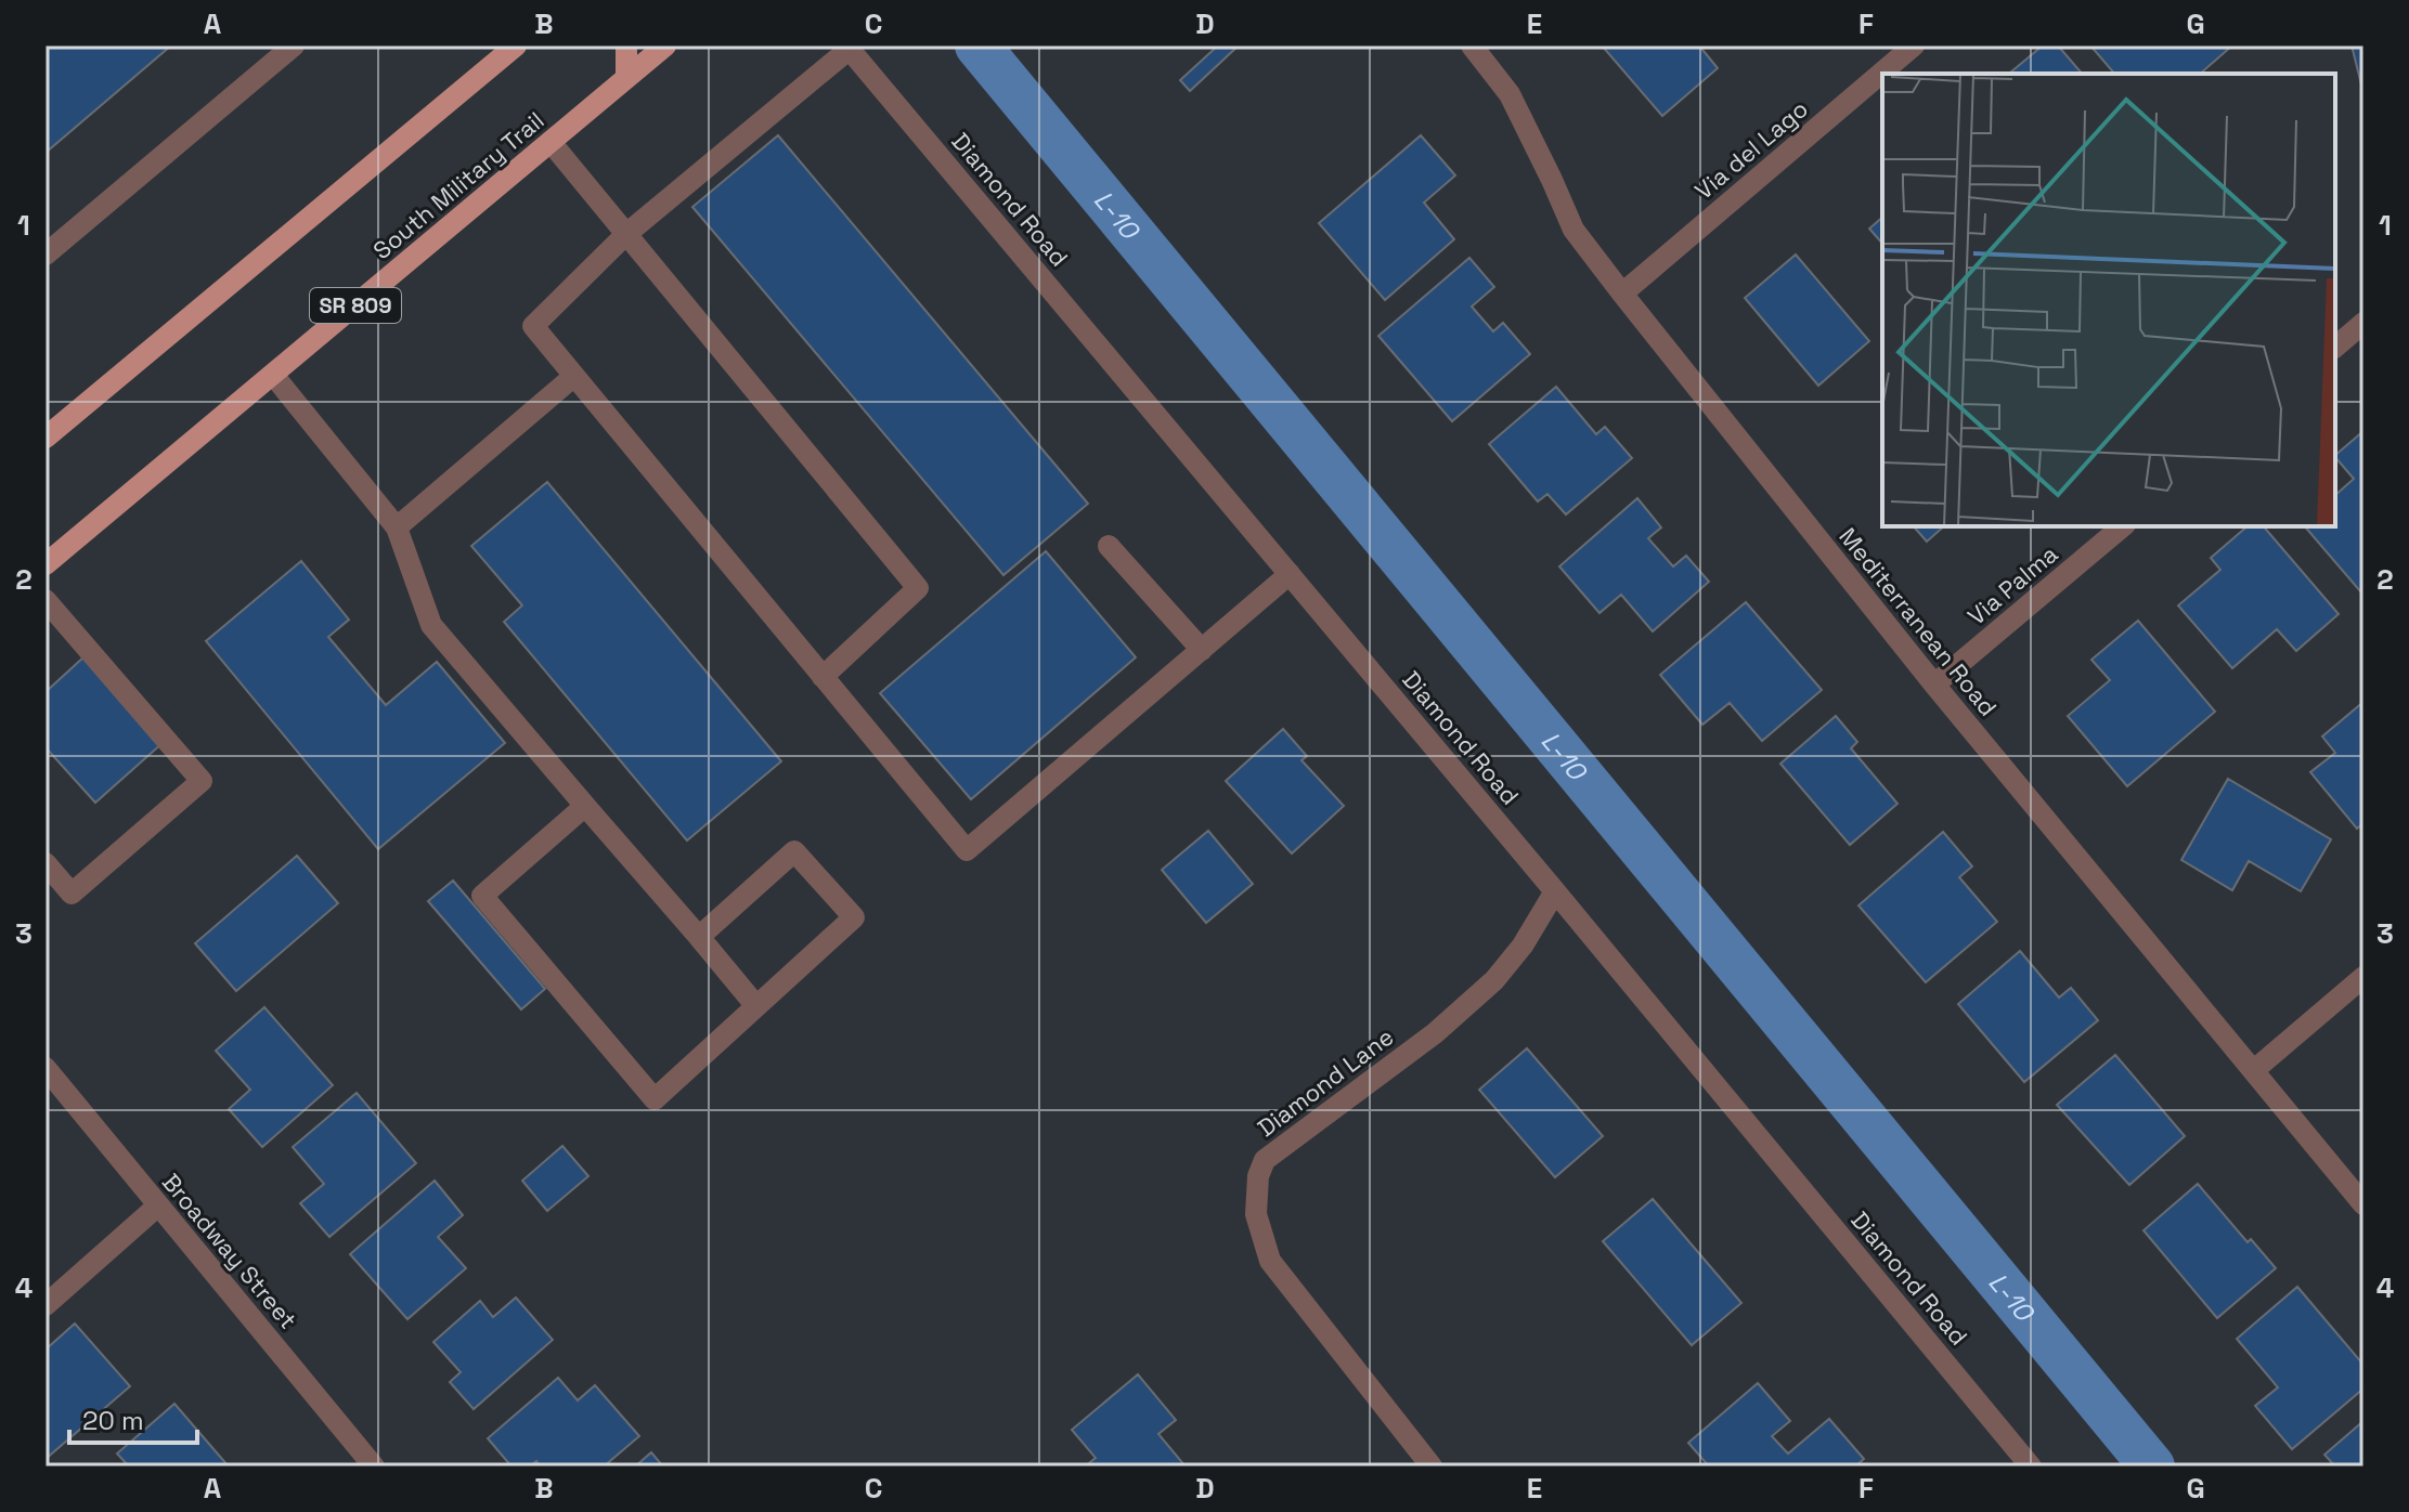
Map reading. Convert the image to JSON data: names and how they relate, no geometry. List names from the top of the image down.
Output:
{
  "streets": {
    "main road": ["South Military Trail", "SR 809"],
    "street": [
      "Via del Lago",
      "Diamond Road",
      "Via Palma",
      "Mediterranean Road",
      "Diamond Lane",
      "Broadway Street"
    ]
  },
  "crossings": [
    ["Via del Lago", "Mediterranean Road"],
    ["Diamond Road", "Diamond Lane"],
    ["Via Palma", "Mediterranean Road"]
  ],
  "water": ["L-10"],
  "scale_bar": "20 m",
  "grid": {
    "columns": [
      "A",
      "B",
      "C",
      "D",
      "E",
      "F",
      "G"
    ],
    "rows": [
      "1",
      "2",
      "3",
      "4"
    ]
  }
}
